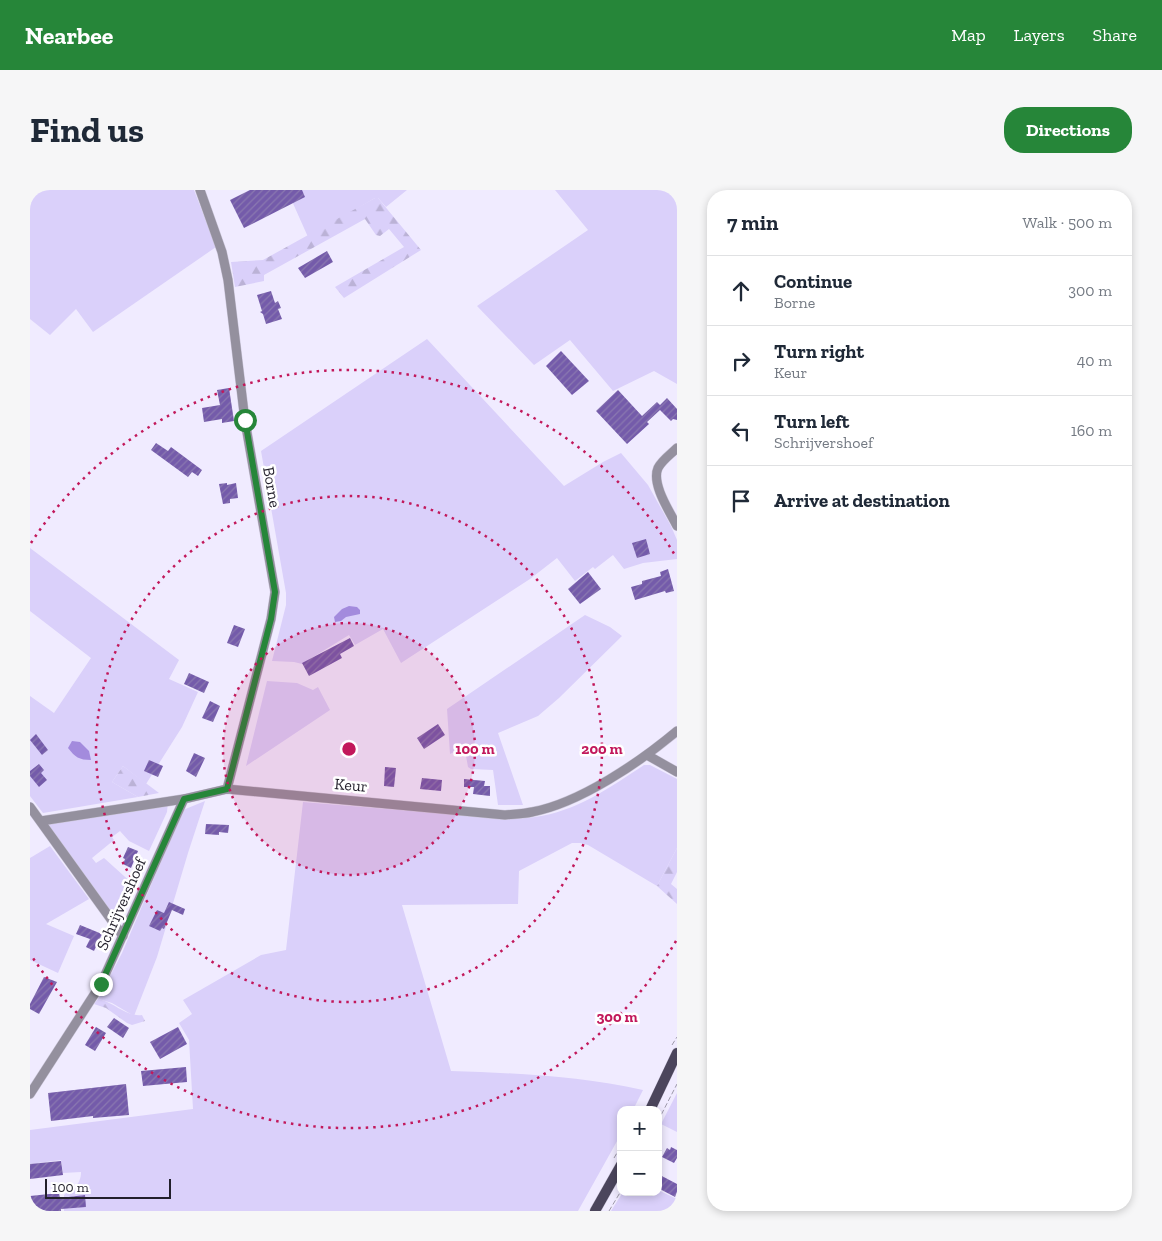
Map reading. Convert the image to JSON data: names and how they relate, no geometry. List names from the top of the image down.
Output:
{
  "streets": {
    "street": ["Borne", "Keur", "Schrijvershoef"]
  },
  "crossings": [
    ["Borne", "Keur"],
    ["Keur", "Schrijvershoef"]
  ],
  "scale_bar": "100 m",
  "page": {
    "header": "Nearbee",
    "nav": ["Map", "Layers", "Share"],
    "buttons": "Directions",
    "title": "Find us",
    "heading": ["7 min", "Walk · 500 m"],
    "list": [
      ["Continue", "Borne", "300 m"],
      ["Turn right", "Keur", "40 m"],
      ["Turn left", "Schrijvershoef", "160 m"],
      "Arrive at destination"
    ],
    "map_buttons": ["+", "−"],
    "scale": "100 m"
  },
  "rings": ["100 m", "200 m", "300 m"]
}
